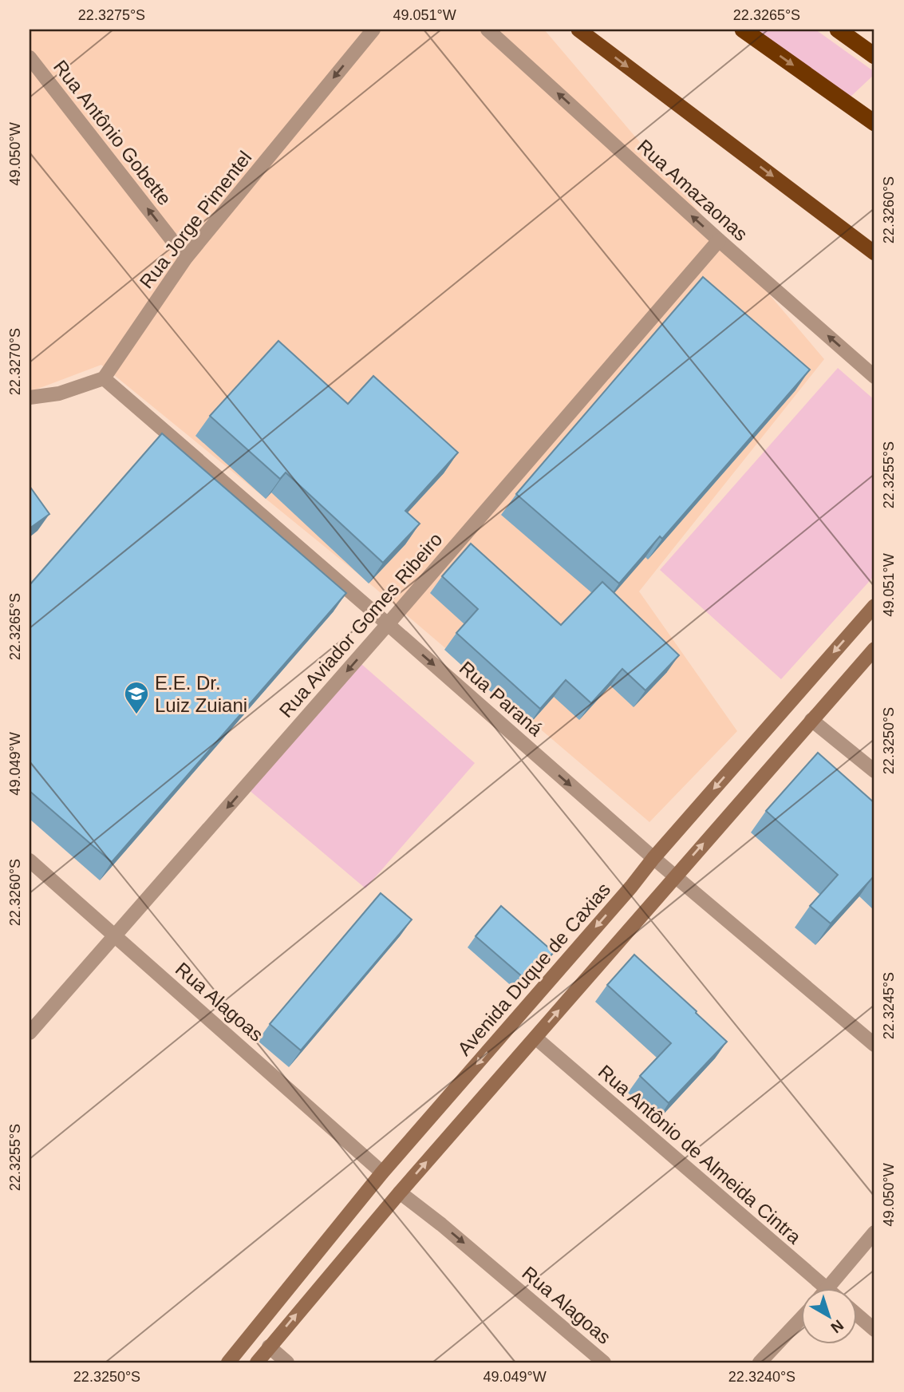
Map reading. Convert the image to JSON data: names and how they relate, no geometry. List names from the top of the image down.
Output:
{
  "streets": {
    "main road": ["Avenida Duque de Caxias"],
    "street": [
      "Rua Antônio Gobette",
      "Rua Amazaonas",
      "Rua Jorge Pimentel",
      "Rua Aviador Gomes Ribeiro",
      "Rua Paraná",
      "Rua Alagoas",
      "Rua Antônio de Almeida Cintra"
    ]
  },
  "crossings": [
    ["Rua Antônio Gobette", "Rua Jorge Pimentel"],
    ["Rua Amazaonas", "Rua Aviador Gomes Ribeiro"],
    ["Rua Jorge Pimentel", "Rua Paraná"],
    ["Rua Aviador Gomes Ribeiro", "Rua Paraná"],
    ["Rua Aviador Gomes Ribeiro", "Rua Alagoas"],
    ["Rua Paraná", "Avenida Duque de Caxias"],
    ["Avenida Duque de Caxias", "Rua Alagoas"]
  ],
  "one_way": [
    "Rua Antônio Gobette",
    "Rua Amazaonas",
    "Rua Jorge Pimentel",
    "Rua Aviador Gomes Ribeiro",
    "Rua Alagoas"
  ],
  "places": {
    "school or university": ["E.E. Dr. Luiz Zuiani"]
  },
  "north": "bottom right",
  "coordinates": [
    "22.3275°S",
    "49.051°W",
    "22.3265°S",
    "49.050°W",
    "22.3260°S",
    "22.3270°S",
    "22.3255°S",
    "22.3250°S",
    "49.049°W",
    "22.3245°S",
    "22.3240°S"
  ]
}
